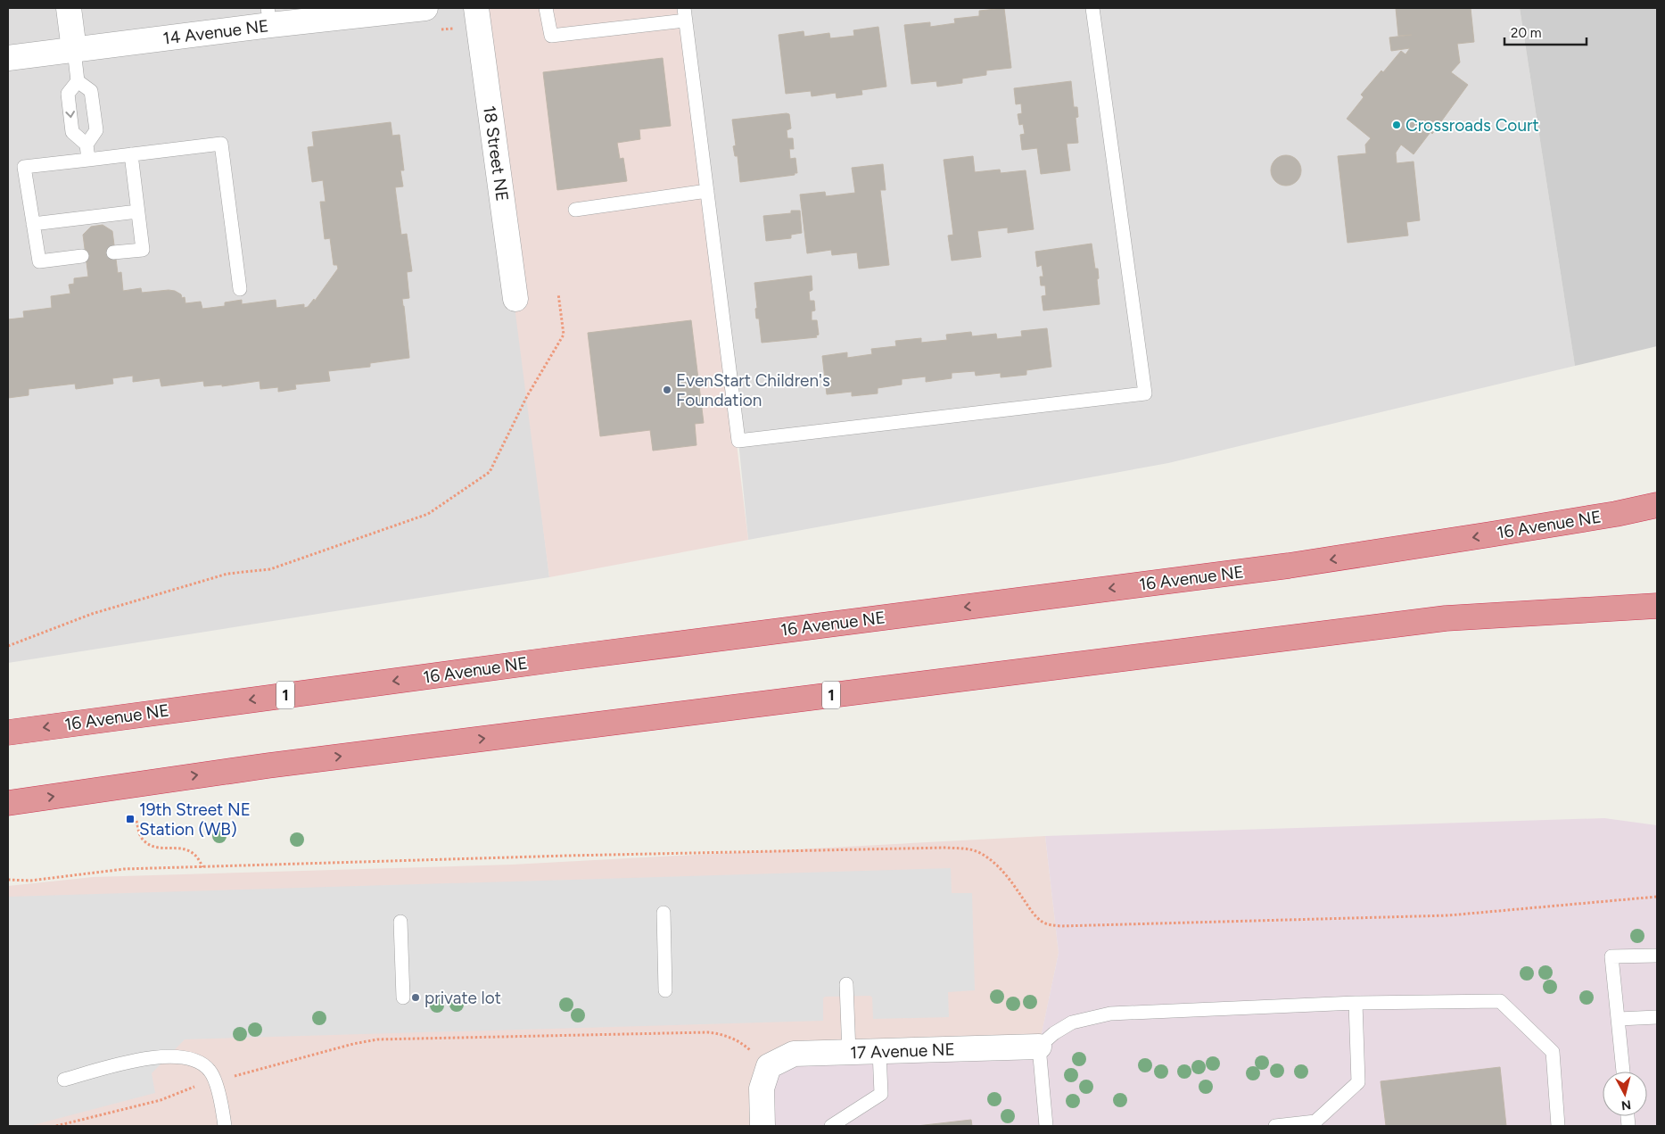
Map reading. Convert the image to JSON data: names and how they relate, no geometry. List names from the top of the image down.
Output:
{
  "streets": {
    "highway": ["16 Avenue NE", "1"],
    "street": ["14 Avenue NE", "18 Street NE", "17 Avenue NE"]
  },
  "places": {
    "other": ["Crossroads Court", "EvenStart Children's Foundation", "private lot"],
    "transit": ["19th Street NE Station (WB)"]
  },
  "scale_bar": "20 m",
  "north": "bottom"
}
